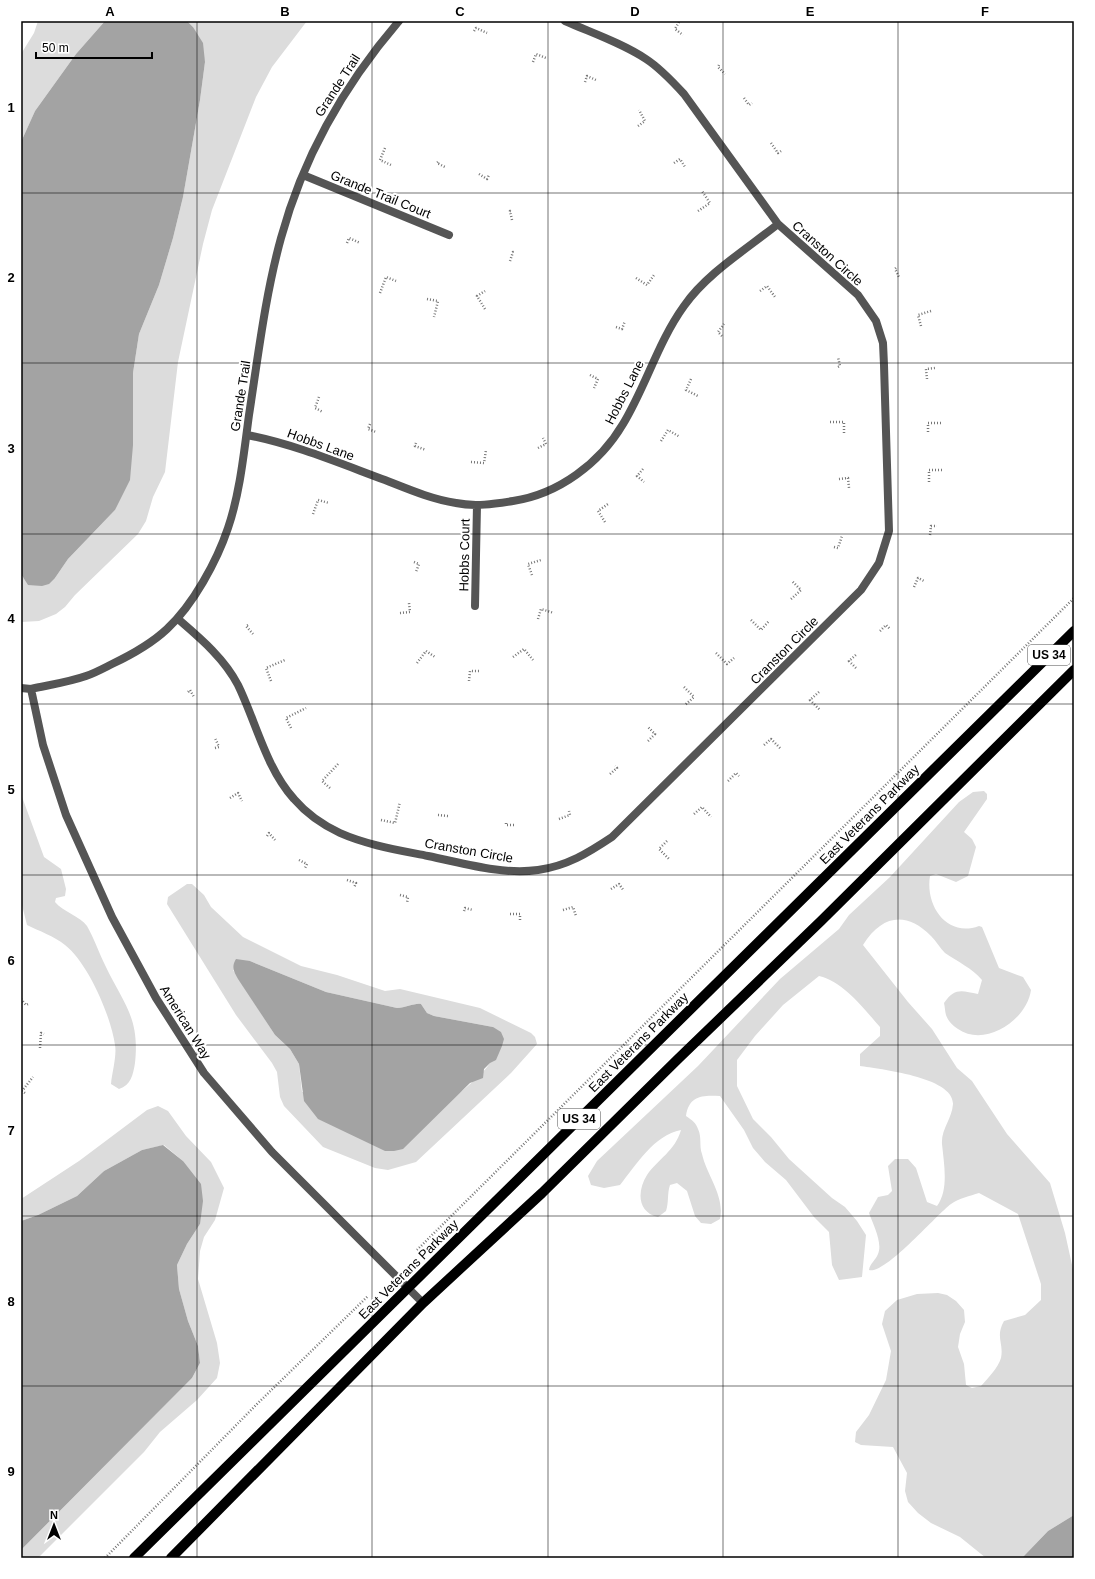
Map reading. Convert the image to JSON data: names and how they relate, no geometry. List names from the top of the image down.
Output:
{
  "streets": {
    "main road": ["US 34", "East Veterans Parkway"],
    "street": [
      "Grande Trail",
      "Grande Trail Court",
      "Cranston Circle",
      "Hobbs Lane",
      "Hobbs Court",
      "American Way"
    ]
  },
  "crossings": [
    ["Grande Trail", "Grande Trail Court"],
    ["Grande Trail", "Cranston Circle"],
    ["Grande Trail", "Hobbs Lane"],
    ["Grande Trail", "American Way"],
    ["Cranston Circle", "Hobbs Lane"],
    ["Hobbs Lane", "Hobbs Court"],
    ["US 34", "American Way"],
    ["East Veterans Parkway", "American Way"]
  ],
  "scale_bar": "50 m",
  "north": "top",
  "grid": {
    "columns": [
      "A",
      "B",
      "C",
      "D",
      "E",
      "F"
    ],
    "rows": [
      "1",
      "2",
      "3",
      "4",
      "5",
      "6",
      "7",
      "8",
      "9"
    ]
  }
}
